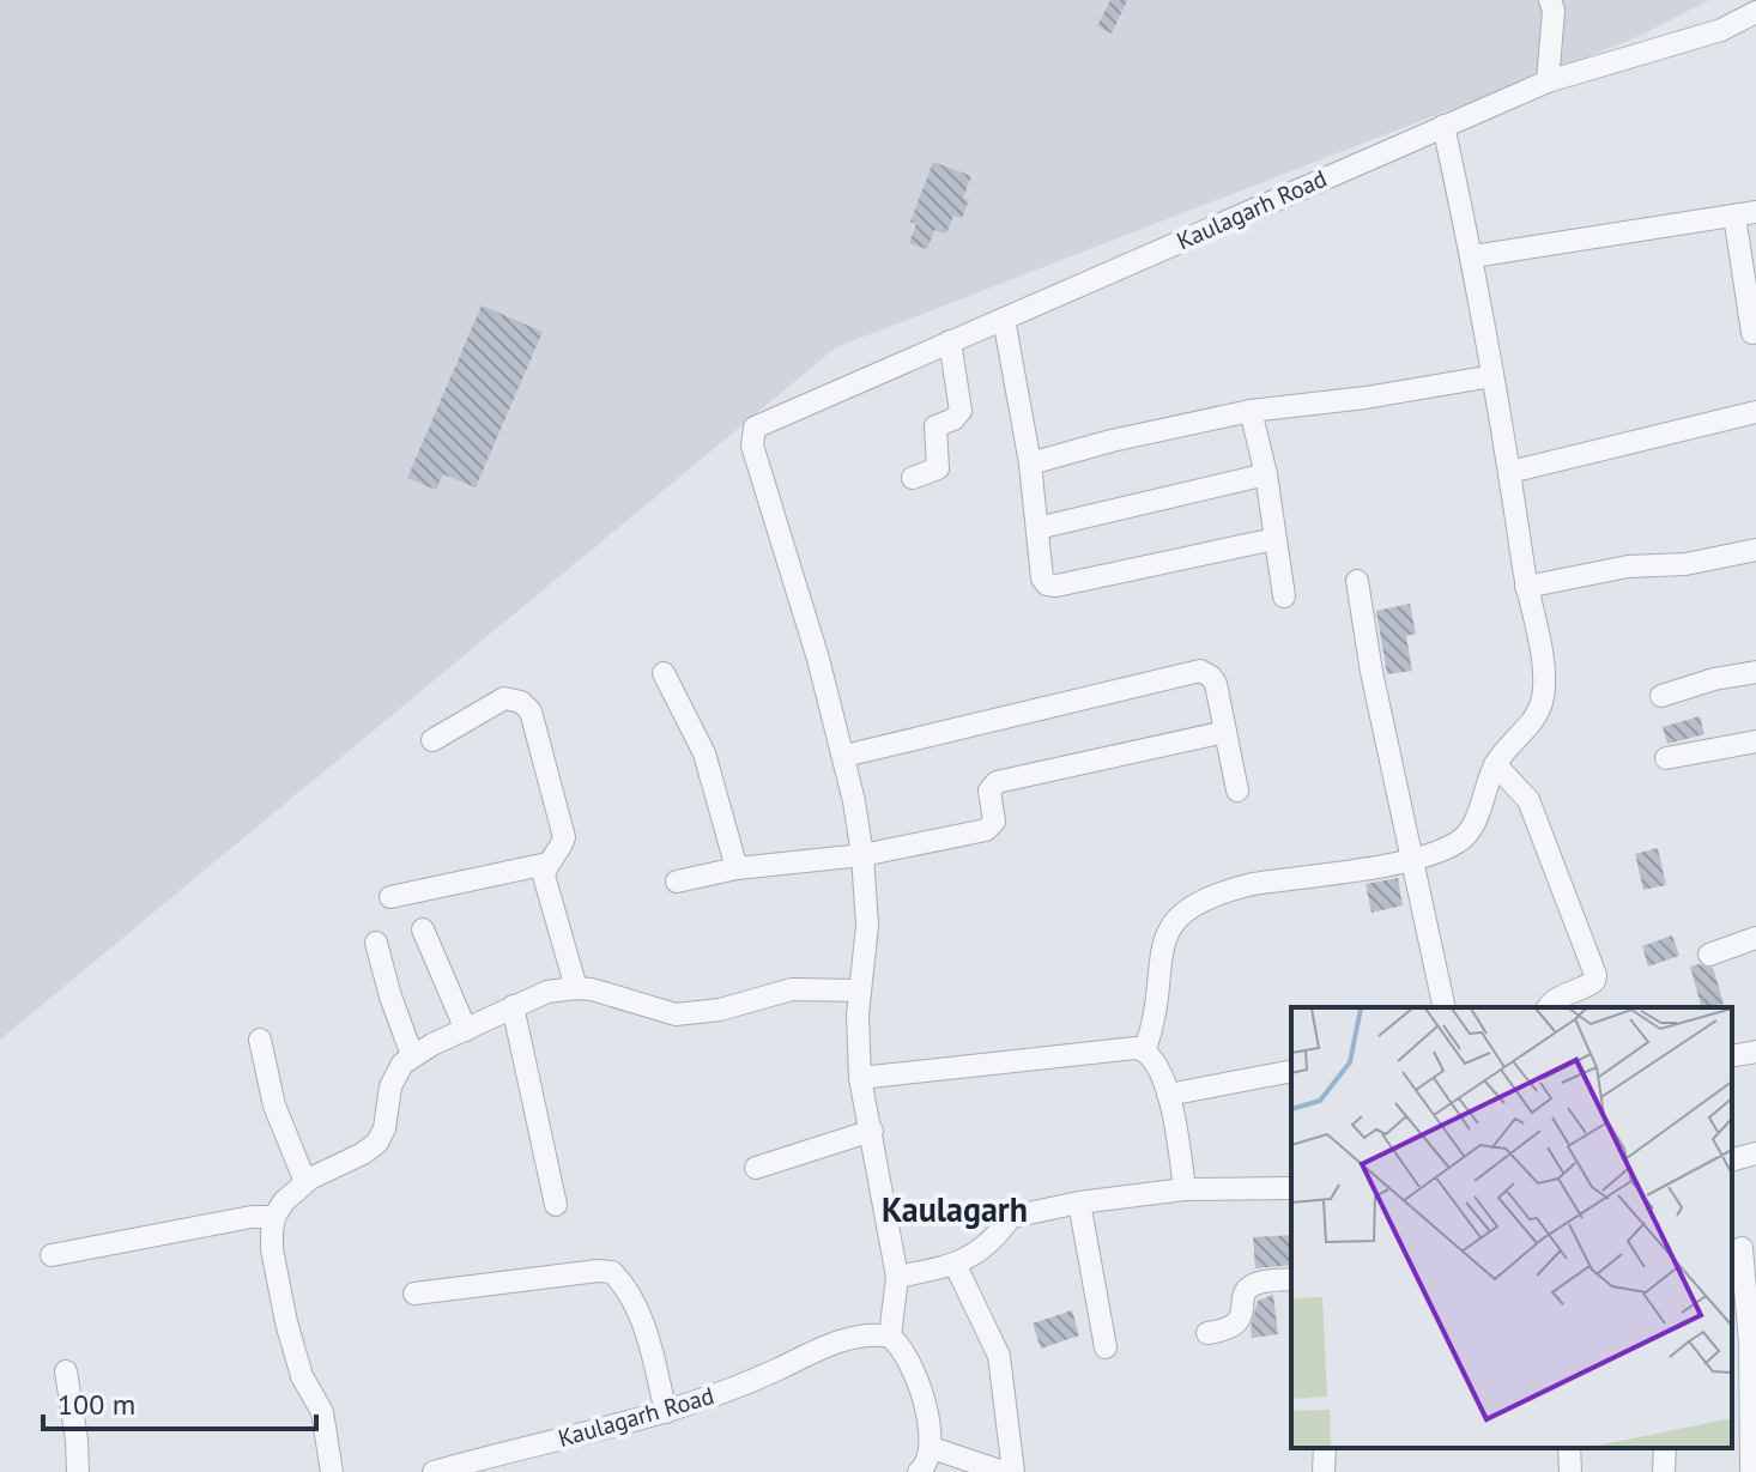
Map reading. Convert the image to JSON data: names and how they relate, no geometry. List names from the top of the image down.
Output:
{
  "streets": {
    "street": ["Kaulagarh Road"]
  },
  "districts": ["Kaulagarh"],
  "scale_bar": "100 m"
}
